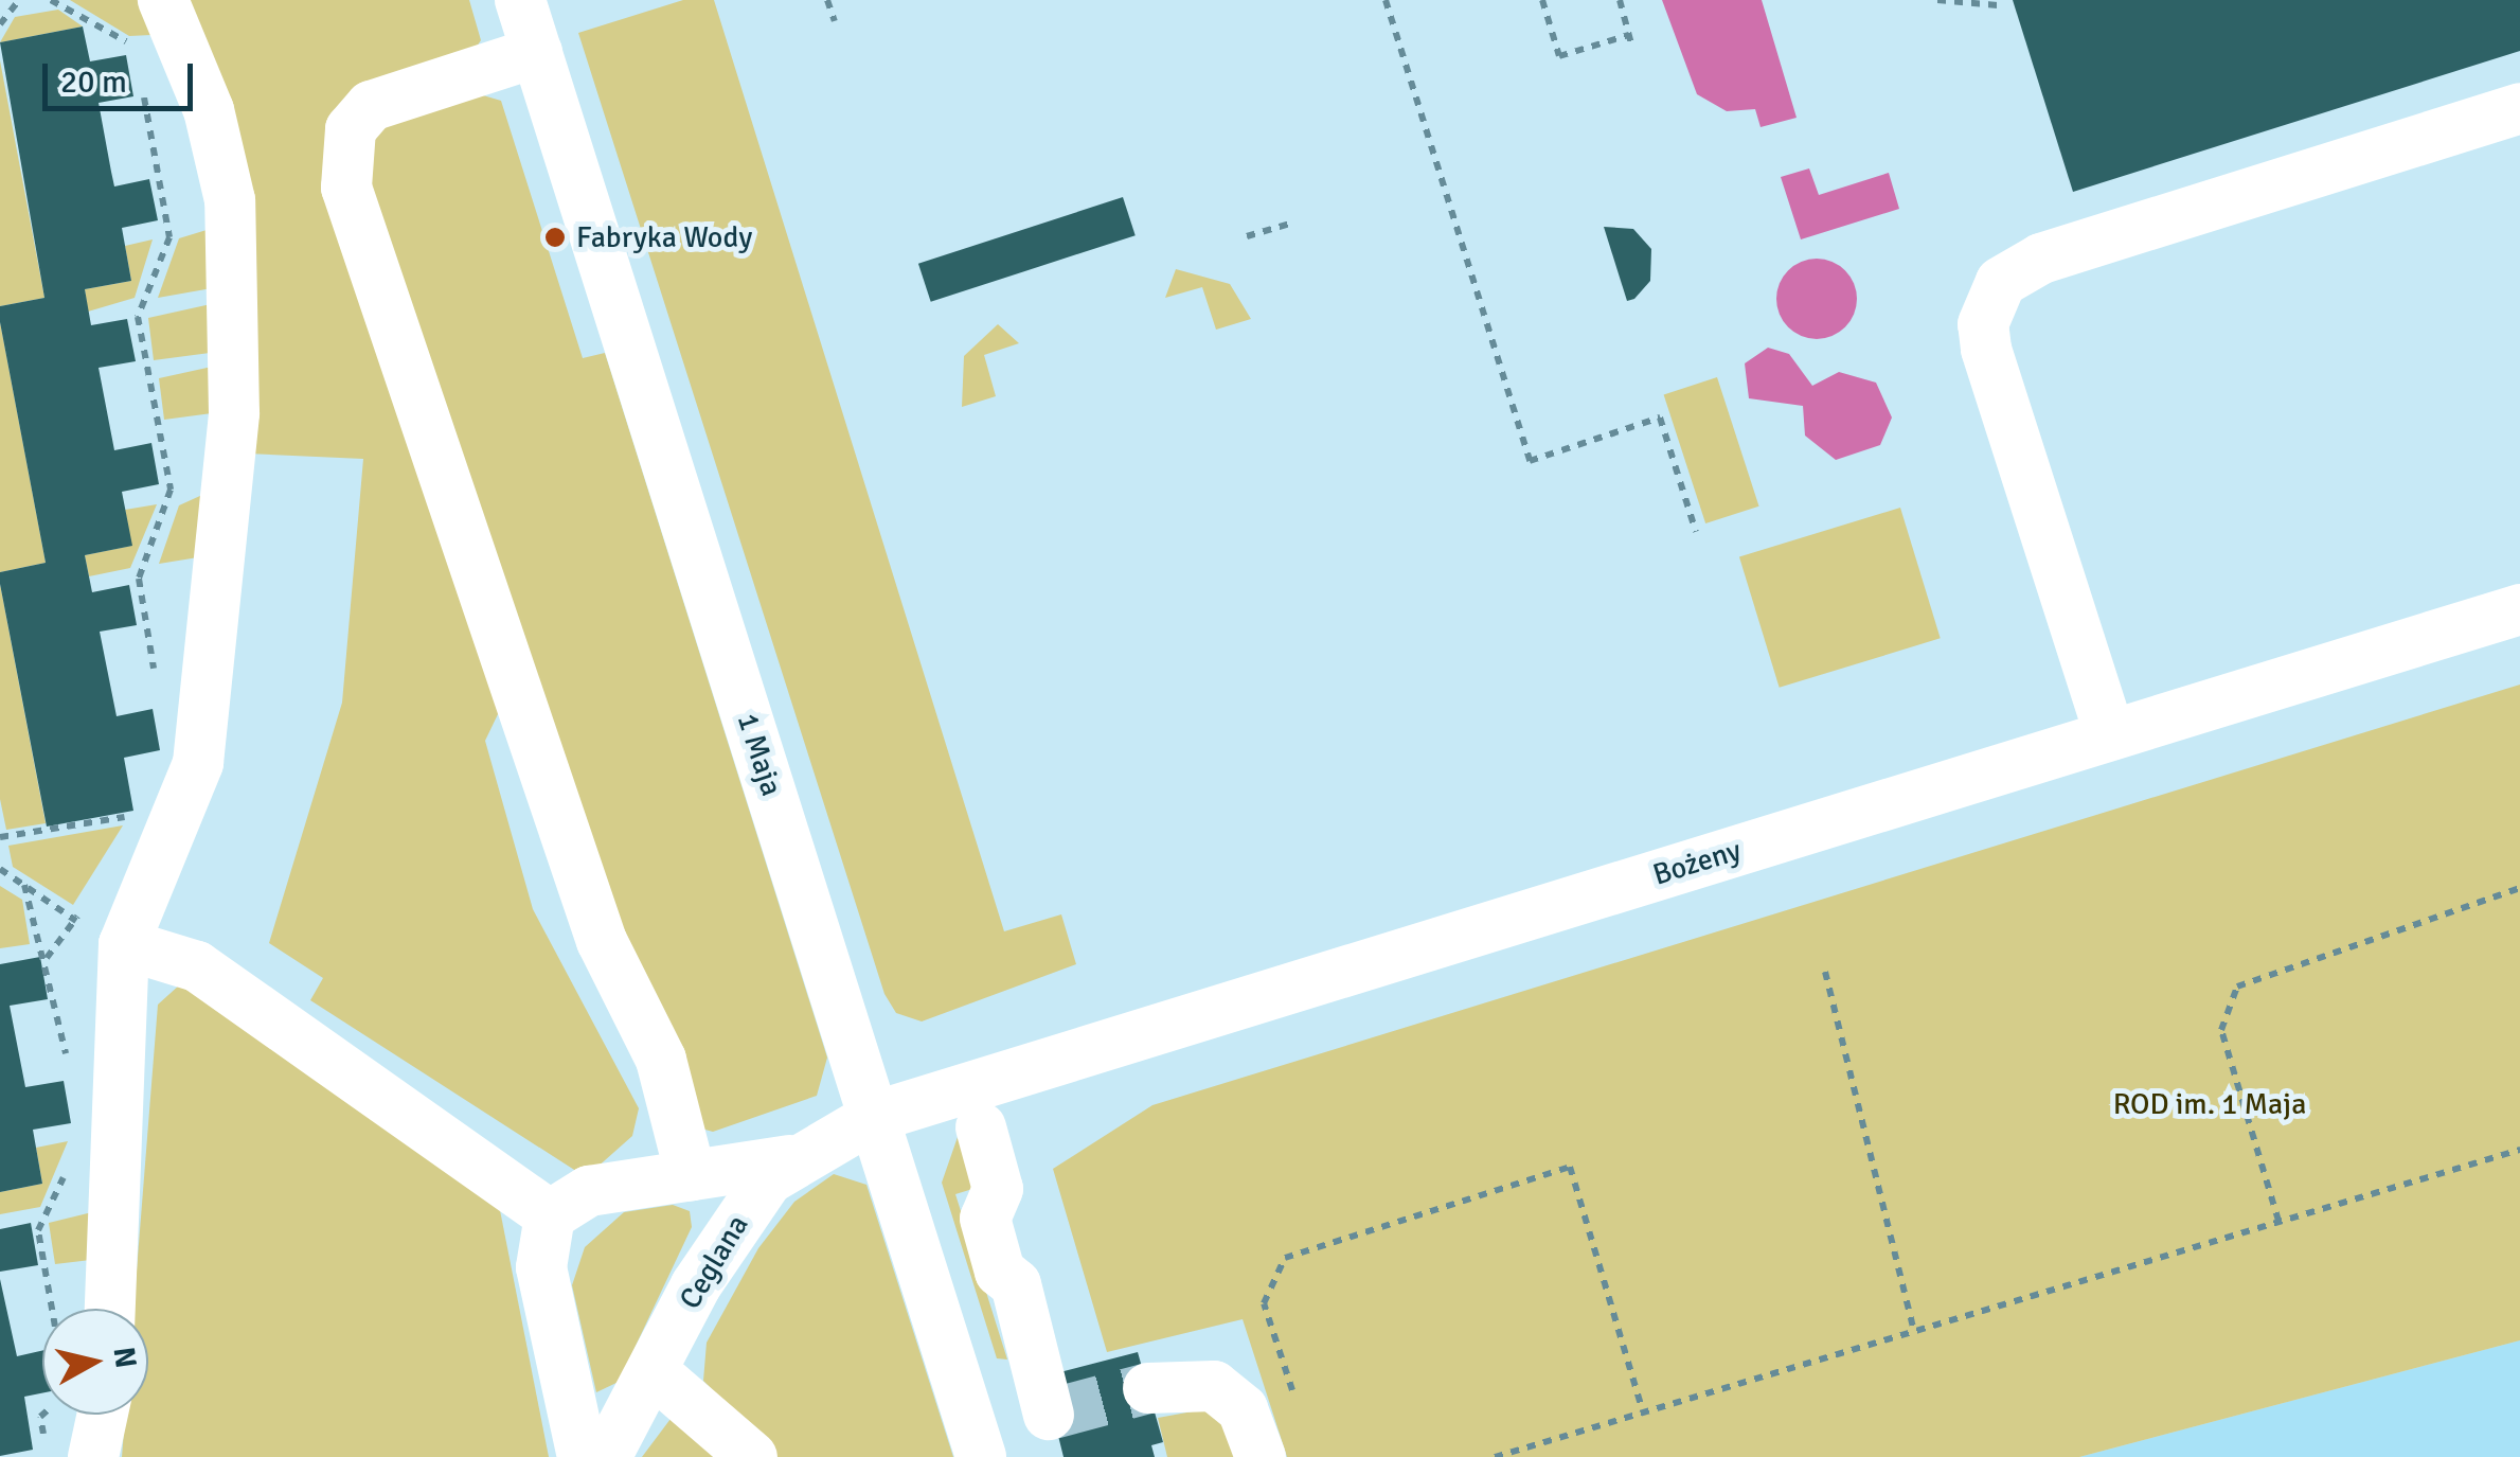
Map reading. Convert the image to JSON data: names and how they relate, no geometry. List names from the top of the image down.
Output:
{
  "streets": {
    "street": ["1 Maja", "Bożeny", "Ceglana"]
  },
  "crossings": [
    ["1 Maja", "Bożeny"],
    ["1 Maja", "Ceglana"],
    ["Bożeny", "Ceglana"]
  ],
  "parks": ["ROD im. 1 Maja"],
  "places": ["Fabryka Wody"],
  "scale_bar": "20 m",
  "north": "right"
}
